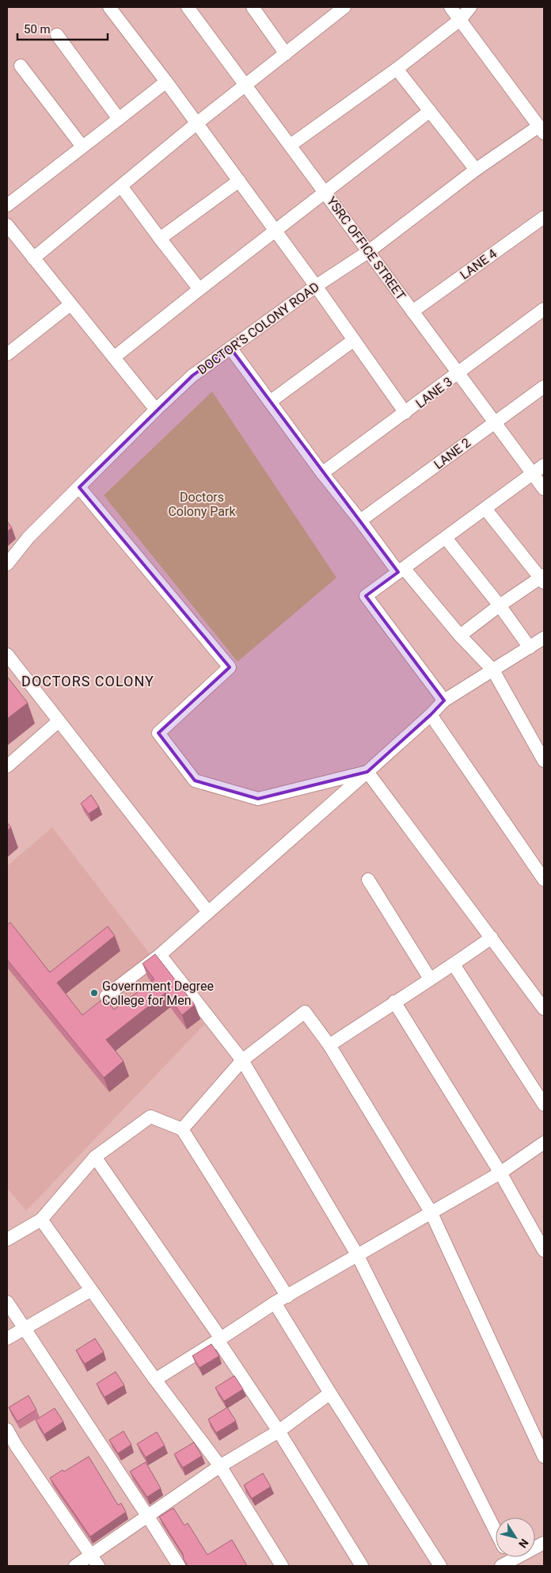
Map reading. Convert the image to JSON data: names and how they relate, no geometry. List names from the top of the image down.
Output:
{
  "streets": {
    "street": [
      "YSRC OFFICE STREET",
      "LANE 4",
      "DOCTOR'S COLONY ROAD",
      "LANE 3",
      "LANE 2"
    ]
  },
  "crossings": [
    ["YSRC OFFICE STREET", "LANE 4"],
    ["YSRC OFFICE STREET", "DOCTOR'S COLONY ROAD"],
    ["YSRC OFFICE STREET", "LANE 3"],
    ["YSRC OFFICE STREET", "LANE 2"]
  ],
  "districts": ["DOCTORS COLONY"],
  "parks": ["Doctors Colony Park"],
  "places": ["Government Degree College for Men"],
  "scale_bar": "50 m",
  "north": "bottom right"
}
